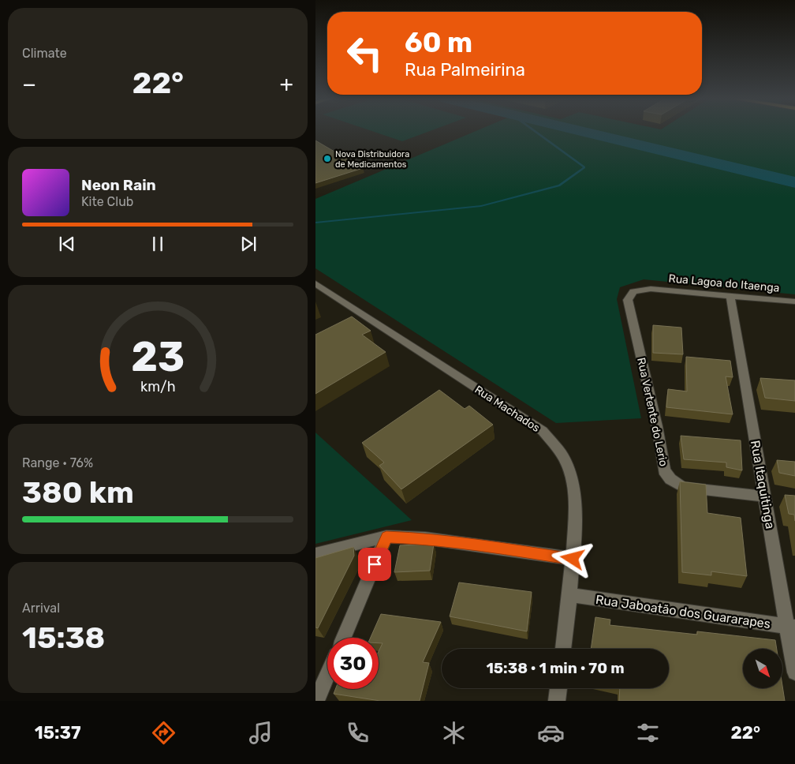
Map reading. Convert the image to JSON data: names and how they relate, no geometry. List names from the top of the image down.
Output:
{
  "streets": {
    "street": [
      "Rua Lagoa do Itaenga",
      "Rua Machados",
      "Rua Vertente do Lerio",
      "Rua Itaquitinga",
      "Rua Jaboatão dos Guararapes"
    ]
  },
  "crossings": [
    ["Rua Lagoa do Itaenga", "Rua Vertente do Lerio"],
    ["Rua Lagoa do Itaenga", "Rua Itaquitinga"],
    ["Rua Machados", "Rua Jaboatão dos Guararapes"],
    ["Rua Vertente do Lerio", "Rua Itaquitinga"],
    ["Rua Itaquitinga", "Rua Jaboatão dos Guararapes"]
  ],
  "places": ["Nova Distribuidora de Medicamentos"],
  "north": "bottom right",
  "page": {
    "tile": [
      "Climate",
      ["Range · 76%", "380 km"],
      ["Arrival", "15:38"]
    ],
    "turn": ["60 m", "Rua Palmeirina"],
    "heat": ["−", "22°", "+"],
    "song": ["Neon Rain", "Kite Club"],
    "limit": "30",
    "trip": "15:38 · 1 min · 70 m",
    "tabs": ["15:37", "22°"],
    "gauge": ["23", "km/h"]
  }
}
